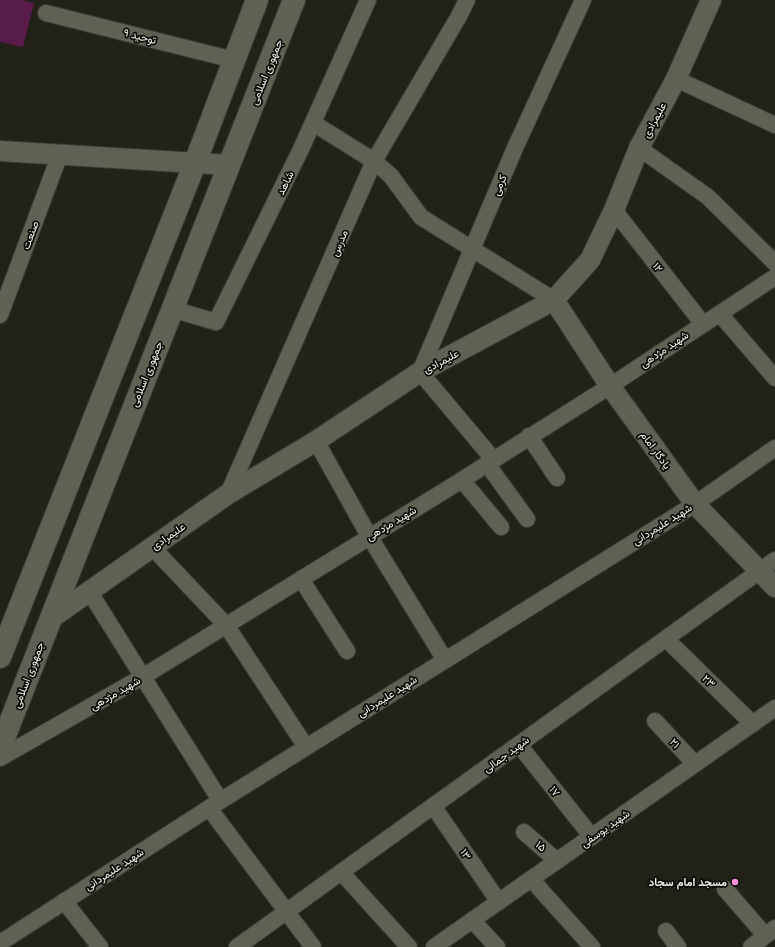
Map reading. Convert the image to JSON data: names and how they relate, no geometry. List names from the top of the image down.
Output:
{
  "streets": {
    "main road": ["جمهوری اسلامی"],
    "street": [
      "توحید ۹",
      "علیمرادی",
      "شاهد",
      "کرمی",
      "صنعت",
      "مدرس",
      "۱۲",
      "شهید مژدهی",
      "یادگار امام",
      "شهید علیمردانی",
      "۲۳",
      "۲۱",
      "شهید جمالی",
      "۱۷",
      "شهید یوسفی",
      "۱۵",
      "۱۳"
    ]
  },
  "crossings": [
    ["جمهوری اسلامی", "علیمرادی"],
    ["جمهوری اسلامی", "شاهد"],
    ["علیمرادی", "کرمی"],
    ["علیمرادی", "مدرس"],
    ["علیمرادی", "۱۲"],
    ["علیمرادی", "یادگار امام"],
    ["۱۲", "شهید مژدهی"],
    ["شهید مژدهی", "یادگار امام"],
    ["یادگار امام", "شهید علیمردانی"],
    ["یادگار امام", "شهید جمالی"],
    ["۲۳", "شهید جمالی"],
    ["۲۳", "شهید یوسفی"],
    ["۲۱", "شهید یوسفی"],
    ["شهید جمالی", "۱۷"],
    ["شهید جمالی", "۱۳"],
    ["۱۷", "شهید یوسفی"],
    ["شهید یوسفی", "۱۵"],
    ["شهید یوسفی", "۱۳"]
  ],
  "places": ["مسجد امام سجاد"]
}
